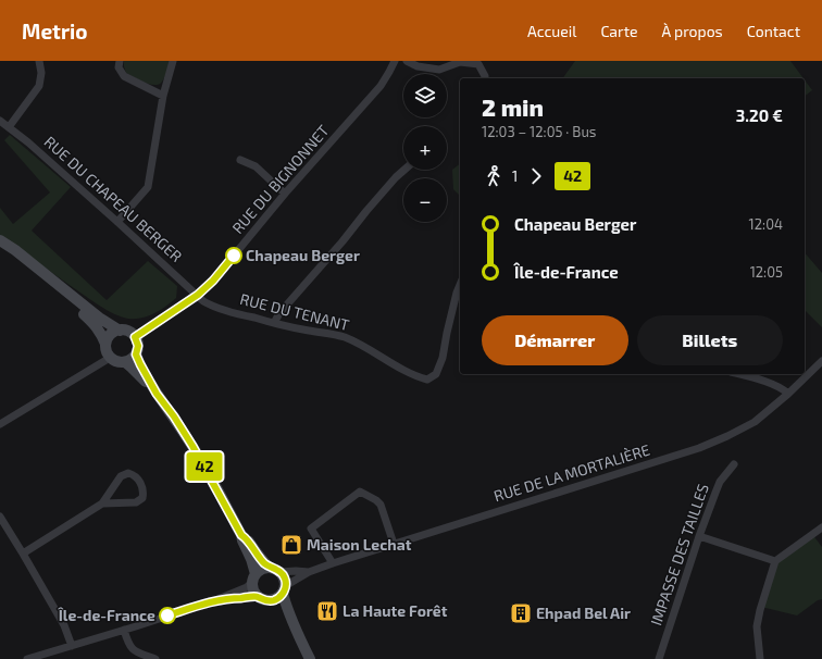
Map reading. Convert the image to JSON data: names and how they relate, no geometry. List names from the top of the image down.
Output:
{
  "streets": {
    "street": [
      "RUE DU BIGNONNET",
      "RUE DU CHAPEAU BERGER",
      "RUE DU TENANT",
      "RUE DE LA MORTALIÈRE",
      "IMPASSE DES TAILLES"
    ]
  },
  "crossings": [
    ["RUE DU BIGNONNET", "RUE DU CHAPEAU BERGER"],
    ["RUE DU BIGNONNET", "RUE DU TENANT"],
    ["RUE DU CHAPEAU BERGER", "RUE DU TENANT"]
  ],
  "places": {
    "other": ["Chapeau Berger", "Île-de-France"],
    "shop": ["Maison Lechat"],
    "restaurant": ["La Haute Forêt"],
    "building": ["Ehpad Bel Air"]
  },
  "lines": ["bus line 42"],
  "page": {
    "header": "Metrio",
    "nav": [
      "Accueil",
      "Carte",
      "À propos",
      "Contact"
    ],
    "on_map": "42",
    "map_buttons": ["+", "−"],
    "heading": ["2 min", "12:03 – 12:05 · Bus", "3.20 €"],
    "legs": ["1", "42"],
    "list": [
      {
        "name": "Chapeau Berger",
        "value": "12:04"
      },
      {
        "name": "Île-de-France",
        "value": "12:05"
      }
    ],
    "buttons": ["Démarrer", "Billets"]
  }
}
